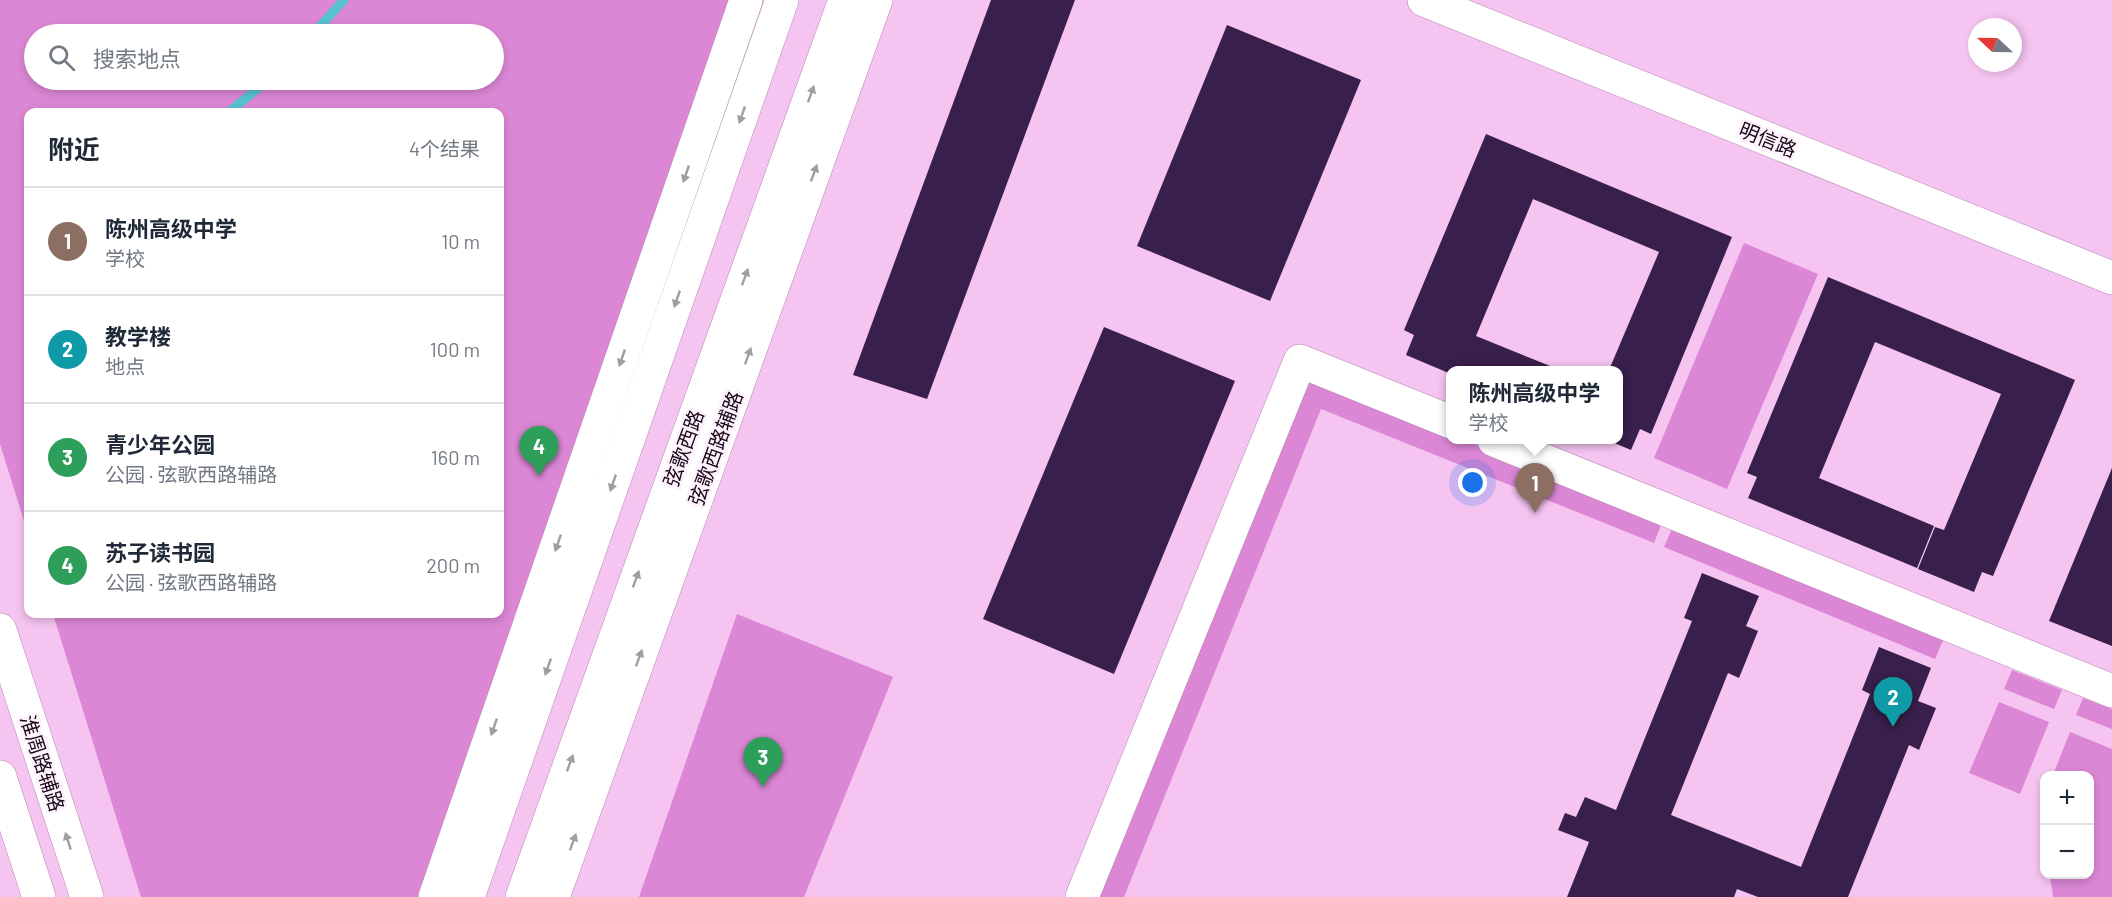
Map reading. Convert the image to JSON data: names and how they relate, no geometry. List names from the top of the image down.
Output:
{
  "streets": {
    "street": [
      "明信路",
      "弦歌西路",
      "弦歌西路辅路",
      "淮周路辅路"
    ]
  },
  "north": "left",
  "page": {
    "search": "搜索地点",
    "heading": ["附近", "4个结果"],
    "list": [
      {
        "mark": "1",
        "name": "陈州高级中学",
        "note": "学校",
        "value": "10 m"
      },
      {
        "mark": "2",
        "name": "教学楼",
        "note": "地点",
        "value": "100 m"
      },
      {
        "mark": "3",
        "name": "青少年公园",
        "note": "公园 · 弦歌西路辅路",
        "value": "160 m"
      },
      {
        "mark": "4",
        "name": "苏子读书园",
        "note": "公园 · 弦歌西路辅路",
        "value": "200 m"
      }
    ],
    "popup": ["陈州高级中学", "学校"],
    "pins": [
      "4",
      "1",
      "2",
      "3"
    ],
    "map_buttons": ["+", "−"]
  }
}
